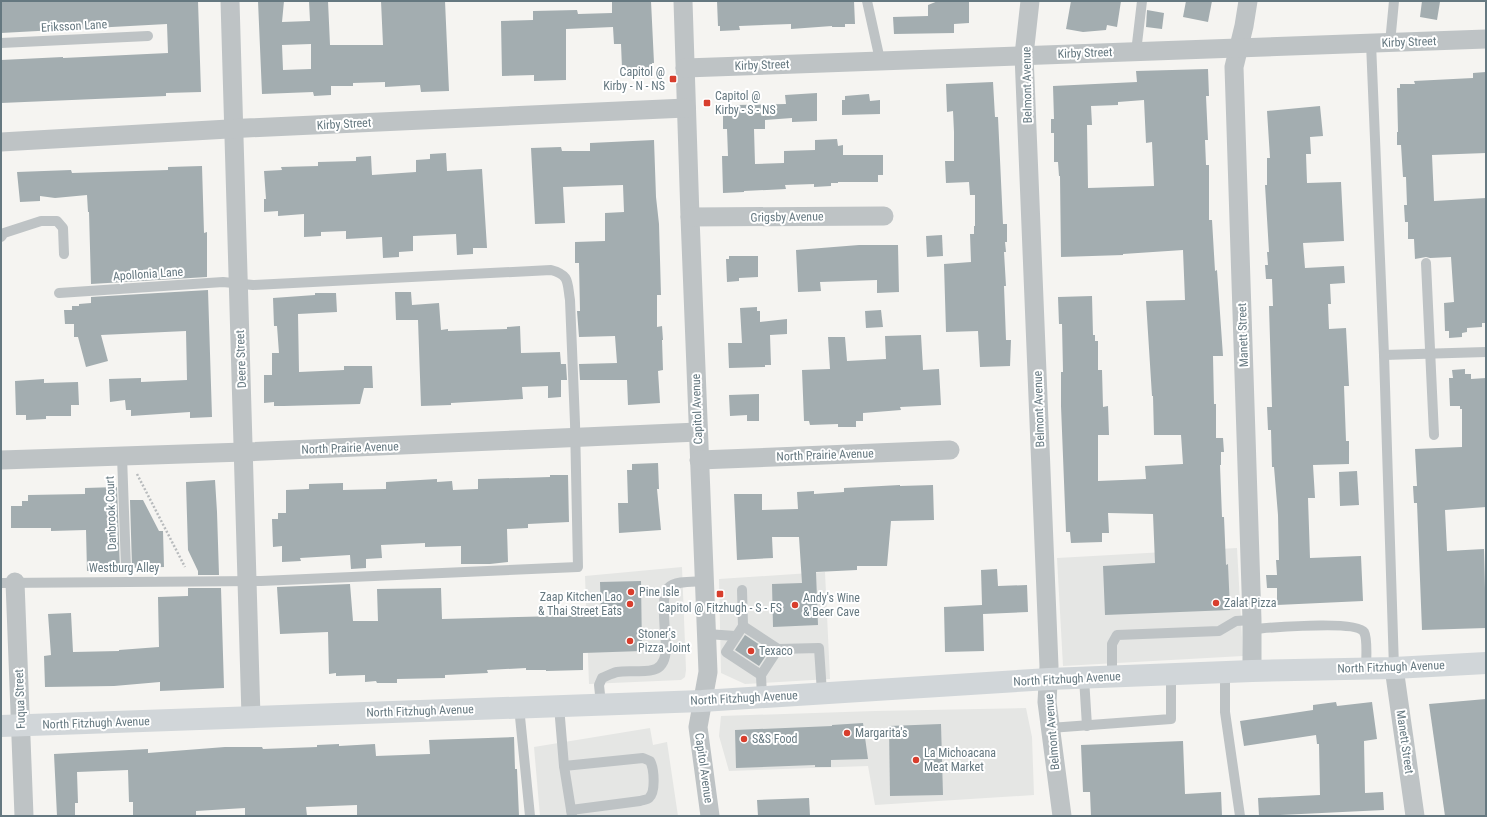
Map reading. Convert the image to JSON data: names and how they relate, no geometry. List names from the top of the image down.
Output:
{
  "streets": {
    "street": [
      "Kirby Street",
      "Belmont Avenue",
      "Grigsby Avenue",
      "Manett Street",
      "Deere Street",
      "Capitol Avenue",
      "North Prairie Avenue",
      "North Fitzhugh Avenue",
      "Fuqua Street"
    ],
    "lane": [
      "Eriksson Lane",
      "Apollonia Lane",
      "Danbrook Court",
      "Westburg Alley"
    ]
  },
  "crossings": [
    ["Kirby Street", "Belmont Avenue"],
    ["Kirby Street", "Manett Street"],
    ["Kirby Street", "Deere Street"],
    ["Kirby Street", "Capitol Avenue"],
    ["Belmont Avenue", "North Fitzhugh Avenue"],
    ["Grigsby Avenue", "Capitol Avenue"],
    ["Apollonia Lane", "Deere Street"],
    ["Apollonia Lane", "North Prairie Avenue"],
    ["Apollonia Lane", "Westburg Alley"],
    ["Manett Street", "North Fitzhugh Avenue"],
    ["Deere Street", "North Prairie Avenue"],
    ["Deere Street", "Westburg Alley"],
    ["Deere Street", "North Fitzhugh Avenue"],
    ["Capitol Avenue", "North Prairie Avenue"],
    ["Capitol Avenue", "North Fitzhugh Avenue"],
    ["North Prairie Avenue", "Danbrook Court"],
    ["North Prairie Avenue", "Westburg Alley"],
    ["Westburg Alley", "Fuqua Street"],
    ["North Fitzhugh Avenue", "Fuqua Street"]
  ],
  "places": {
    "transit": ["Capitol @ Kirby - N - NS", "Capitol @ Kirby - S - NS", "Capitol @ Fitzhugh - S - FS"],
    "other": [
      "Pine Isle",
      "Zalat Pizza",
      "Zaap Kitchen Lao & Thai Street Eats",
      "Andy's Wine & Beer Cave",
      "Stoner's Pizza Joint",
      "Texaco",
      "Margarita's",
      "S&S Food",
      "La Michoacana Meat Market"
    ]
  }
}
